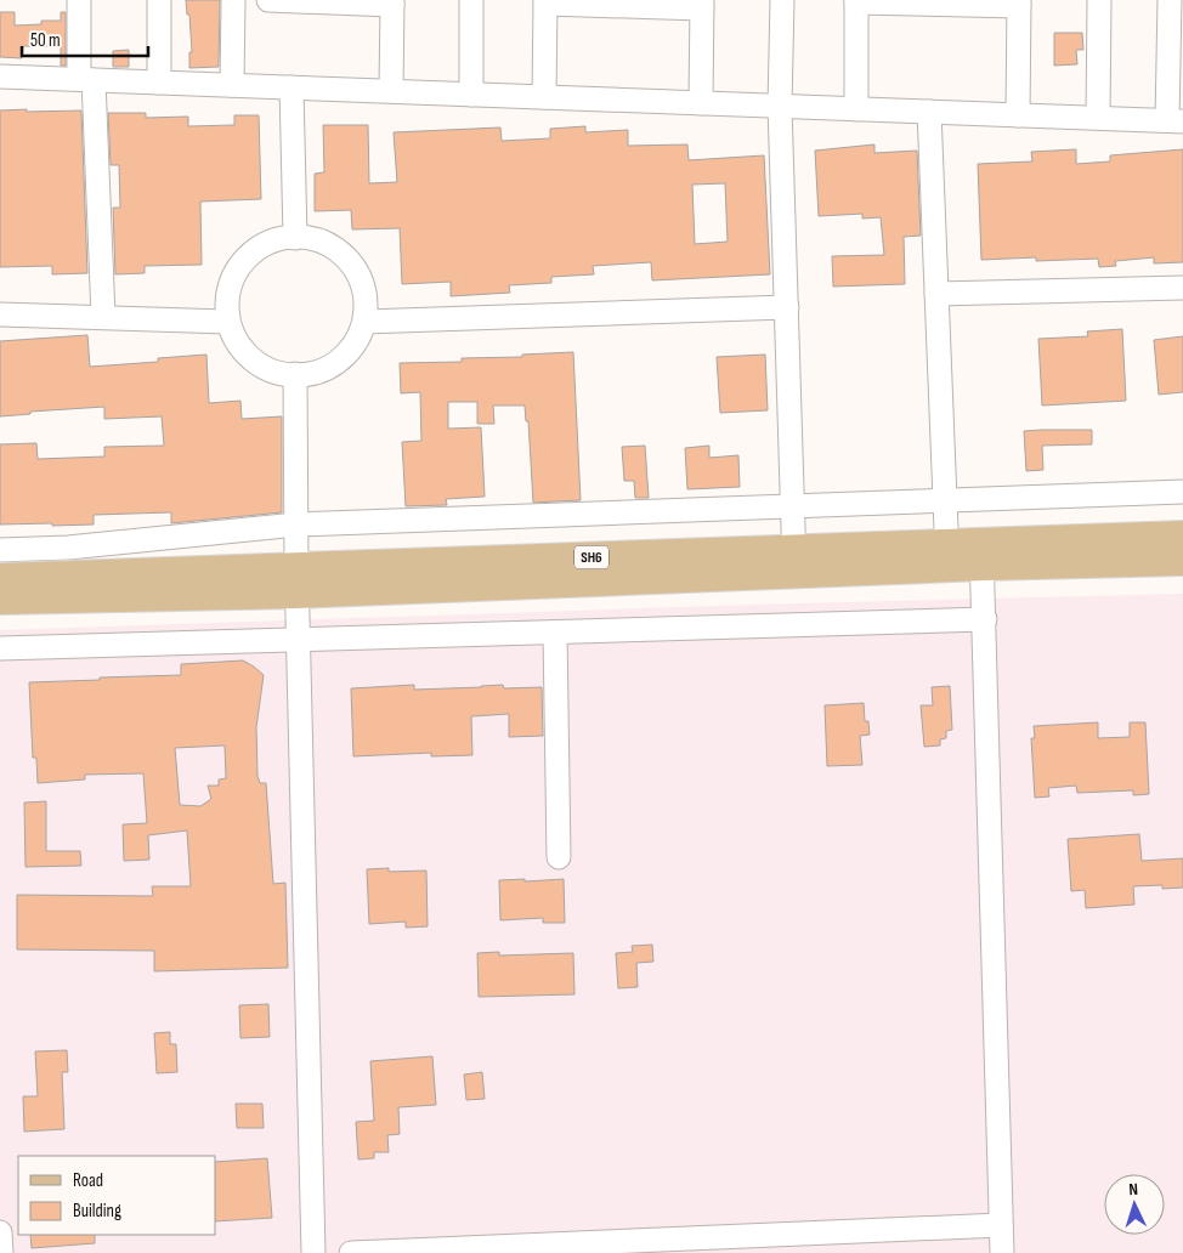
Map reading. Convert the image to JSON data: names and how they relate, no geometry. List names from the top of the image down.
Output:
{
  "streets": {
    "main road": ["SH6"]
  },
  "legend": ["Road", "Building"],
  "scale_bar": "50 m",
  "north": "top"
}
